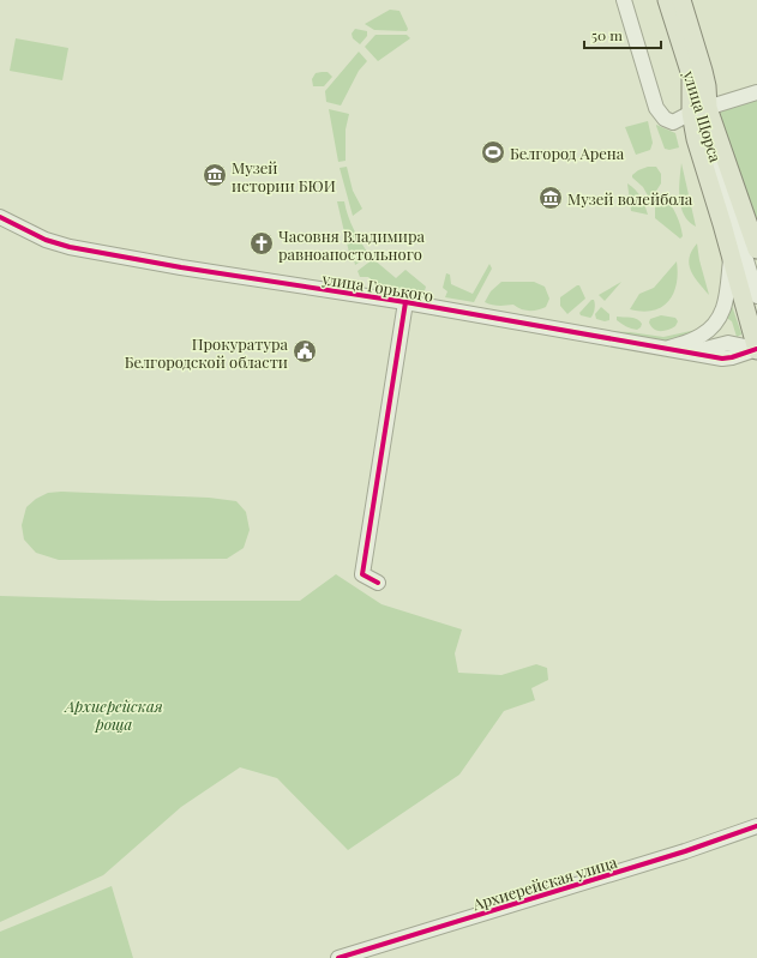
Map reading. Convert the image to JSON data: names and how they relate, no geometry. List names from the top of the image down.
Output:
{
  "streets": {
    "main road": ["улица Щорса"],
    "street": ["улица Горького", "Архиерейская улица"]
  },
  "parks": ["Архиерейская роща"],
  "places": {
    "sports": ["Белгород Арена"],
    "museum": ["Музей истории БЮИ", "Музей волейбола"],
    "church": ["Часовня Владимира равноапостольного"],
    "public building": ["Прокуратура Белгородской области"]
  },
  "scale_bar": "50 m"
}
